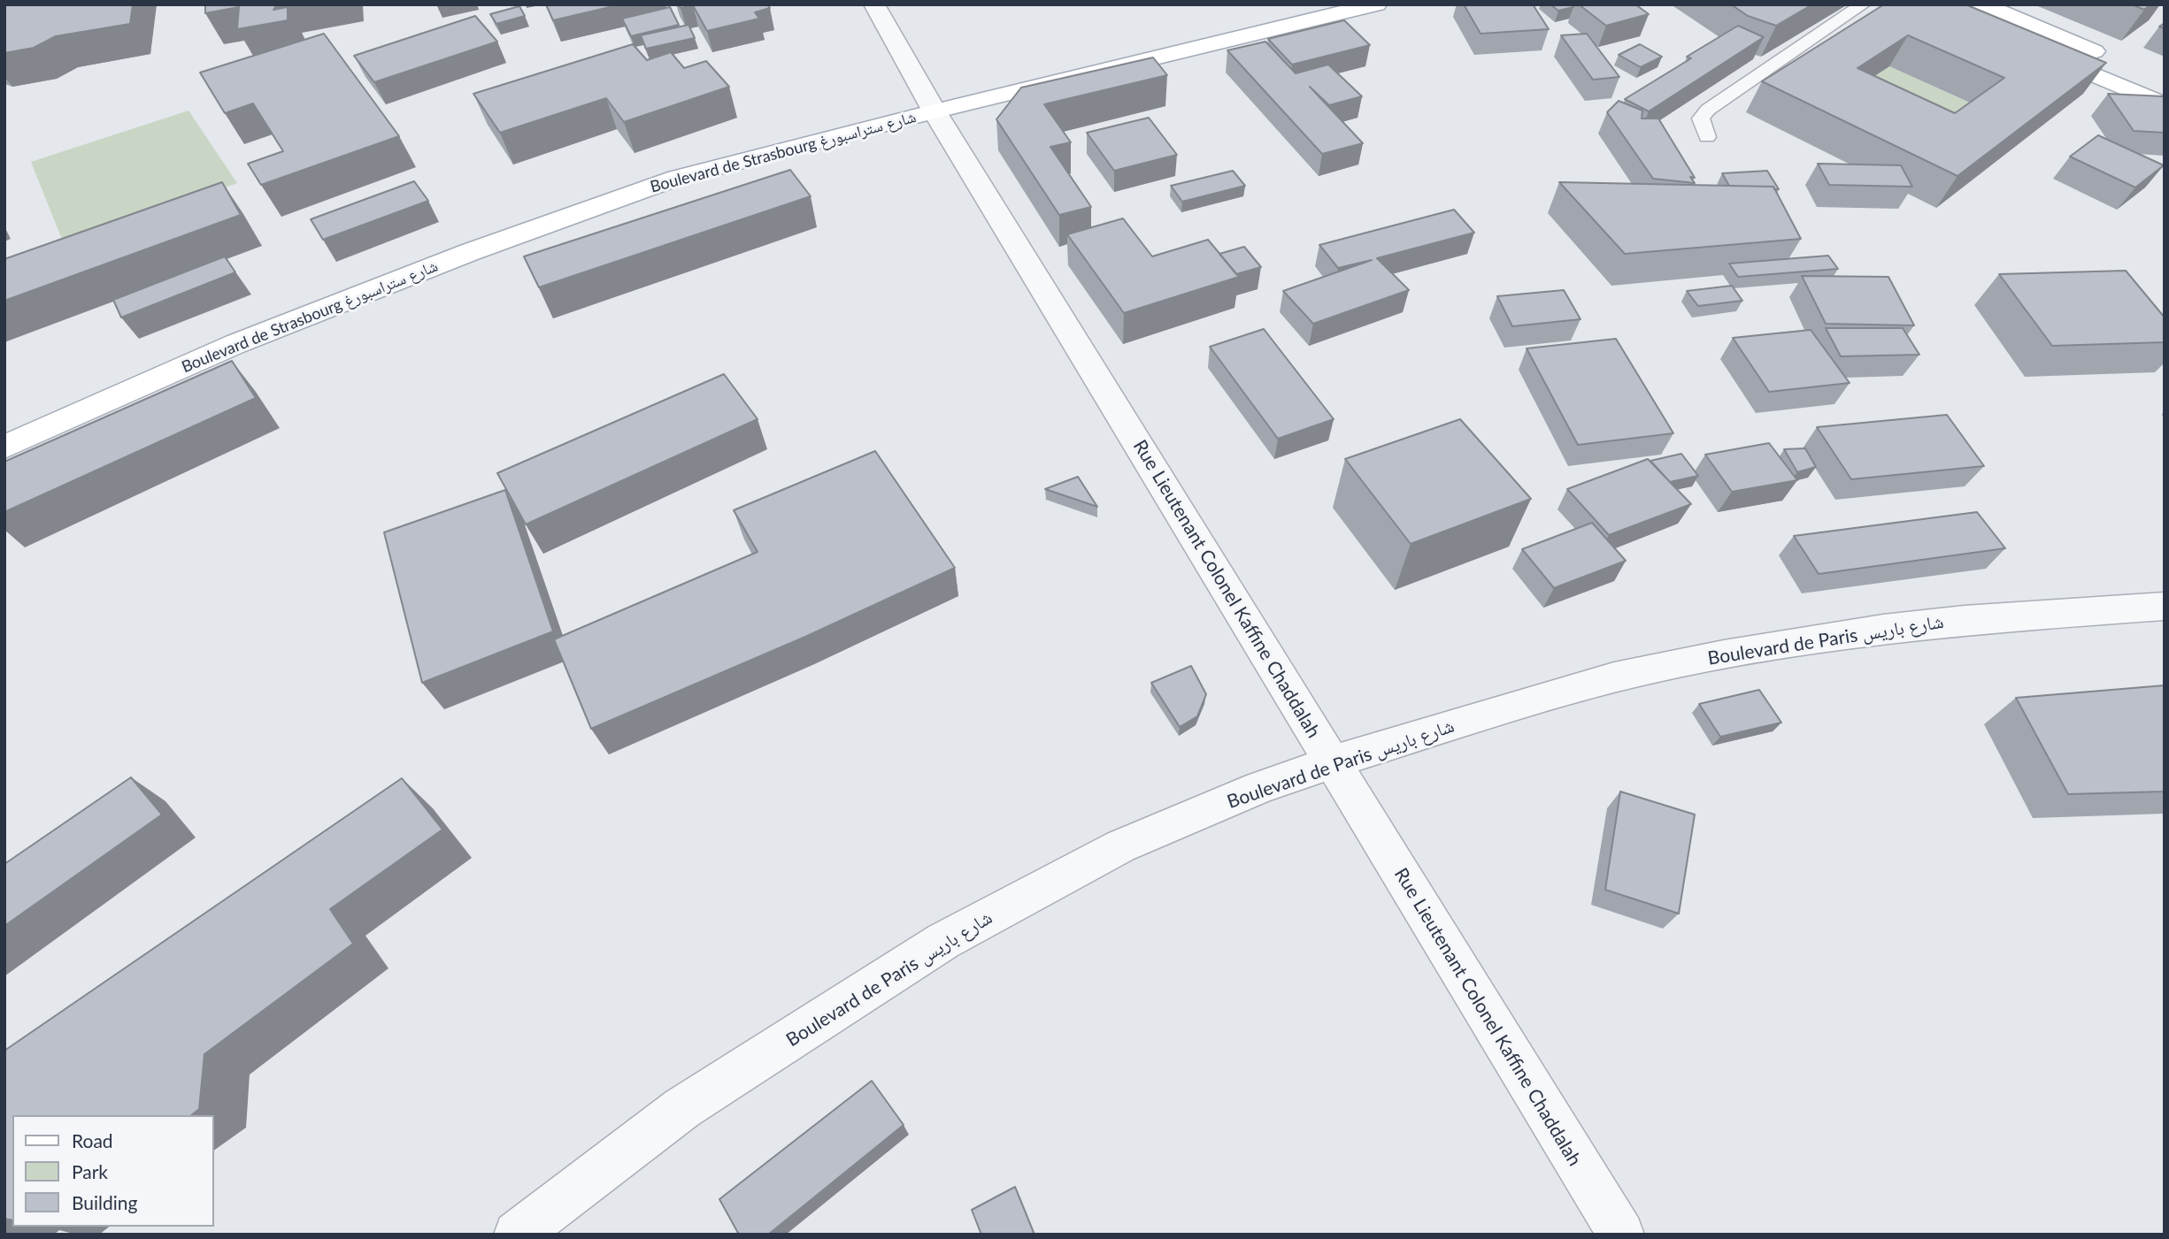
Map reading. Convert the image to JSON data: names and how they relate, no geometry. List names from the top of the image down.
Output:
{
  "streets": {
    "main road": ["Boulevard de Strasbourg شارع ستراسبورغ"],
    "street": ["Rue Lieutenant Colonel Kaffine Chaddalah", "Boulevard de Paris شارع باريس"]
  },
  "crossings": [
    ["Boulevard de Strasbourg شارع ستراسبورغ", "Rue Lieutenant Colonel Kaffine Chaddalah"],
    ["Rue Lieutenant Colonel Kaffine Chaddalah", "Boulevard de Paris شارع باريس"]
  ],
  "legend": ["Road", "Park", "Building"]
}
